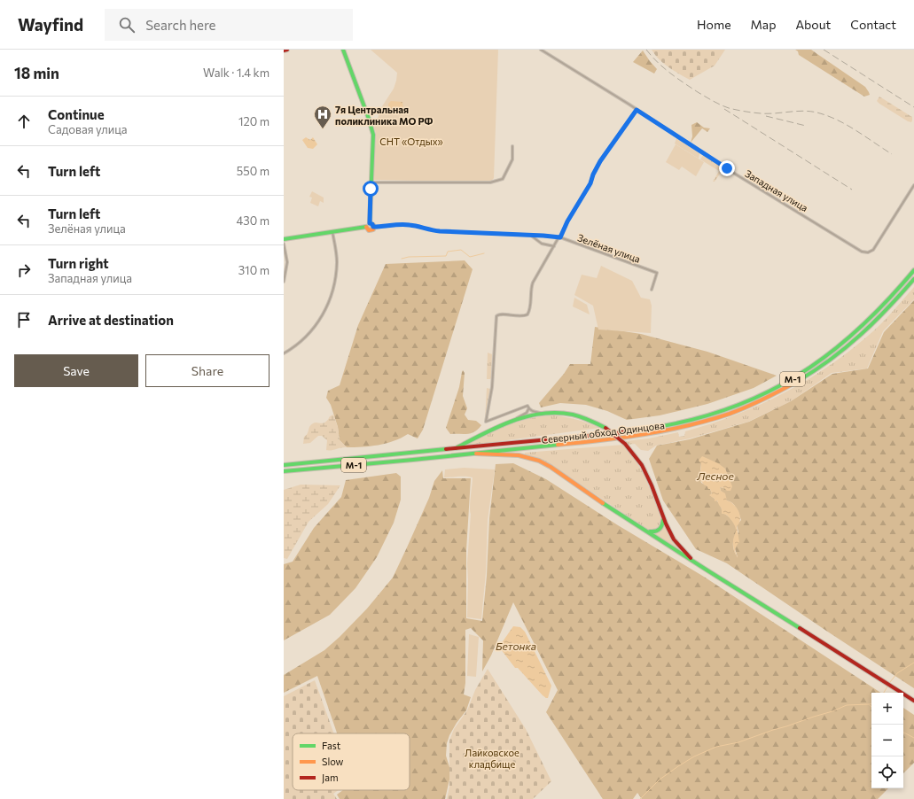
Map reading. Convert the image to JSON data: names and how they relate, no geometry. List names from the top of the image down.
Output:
{
  "streets": {
    "main road": ["М-1", "Северный обход Одинцова"],
    "street": ["Западная улица", "Зелёная улица"]
  },
  "crossings": [
    ["М-1", "Северный обход Одинцова"]
  ],
  "water": ["Лесное", "Бетонка"],
  "parks": ["СНТ «Отдых»", "Лайковское кладбище"],
  "places": {
    "hospital": ["7я Центральная поликлиника МО РФ"]
  },
  "legend": ["Fast", "Slow", "Jam"],
  "page": {
    "header": "Wayfind",
    "search": "Search here",
    "nav": [
      "Home",
      "Map",
      "About",
      "Contact"
    ],
    "heading": ["18 min", "Walk · 1.4 km"],
    "list": [
      ["Continue", "Садовая улица", "120 m"],
      ["Turn left", "550 m"],
      ["Turn left", "Зелёная улица", "430 m"],
      ["Turn right", "Западная улица", "310 m"],
      "Arrive at destination"
    ],
    "buttons": ["Save", "Share"],
    "map_buttons": ["+", "−"]
  }
}
